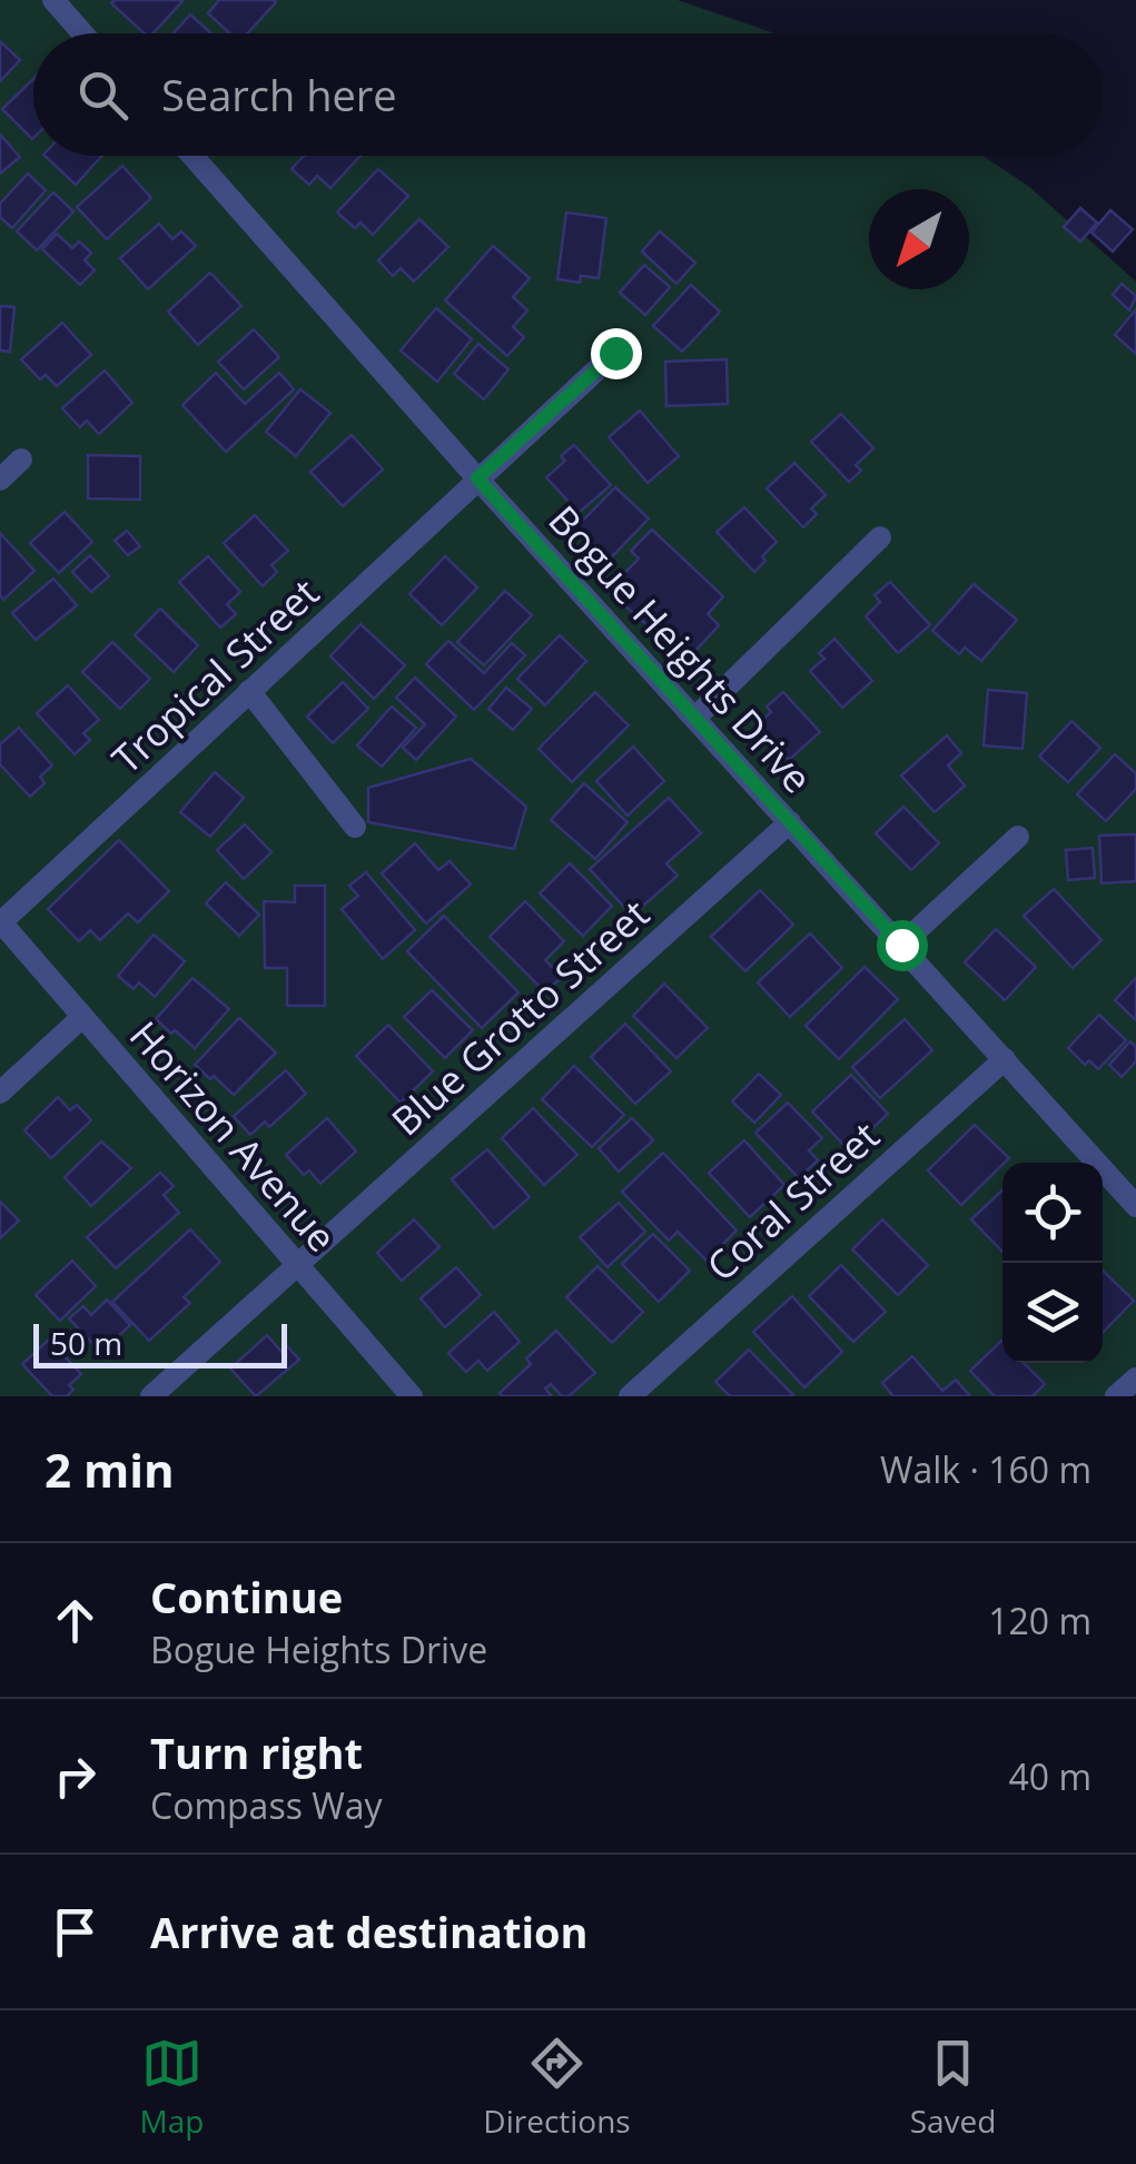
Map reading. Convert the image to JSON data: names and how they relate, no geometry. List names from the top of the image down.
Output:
{
  "streets": {
    "street": [
      "Bogue Heights Drive",
      "Tropical Street",
      "Blue Grotto Street",
      "Horizon Avenue",
      "Coral Street"
    ]
  },
  "crossings": [
    ["Bogue Heights Drive", "Tropical Street"],
    ["Bogue Heights Drive", "Blue Grotto Street"],
    ["Bogue Heights Drive", "Coral Street"],
    ["Tropical Street", "Horizon Avenue"],
    ["Blue Grotto Street", "Horizon Avenue"]
  ],
  "scale_bar": "50 m",
  "north": "bottom left",
  "page": {
    "search": "Search here",
    "scale": "50 m",
    "heading": ["2 min", "Walk · 160 m"],
    "list": [
      ["Continue", "Bogue Heights Drive", "120 m"],
      ["Turn right", "Compass Way", "40 m"],
      "Arrive at destination"
    ],
    "nav": ["Map", "Directions", "Saved"]
  }
}
